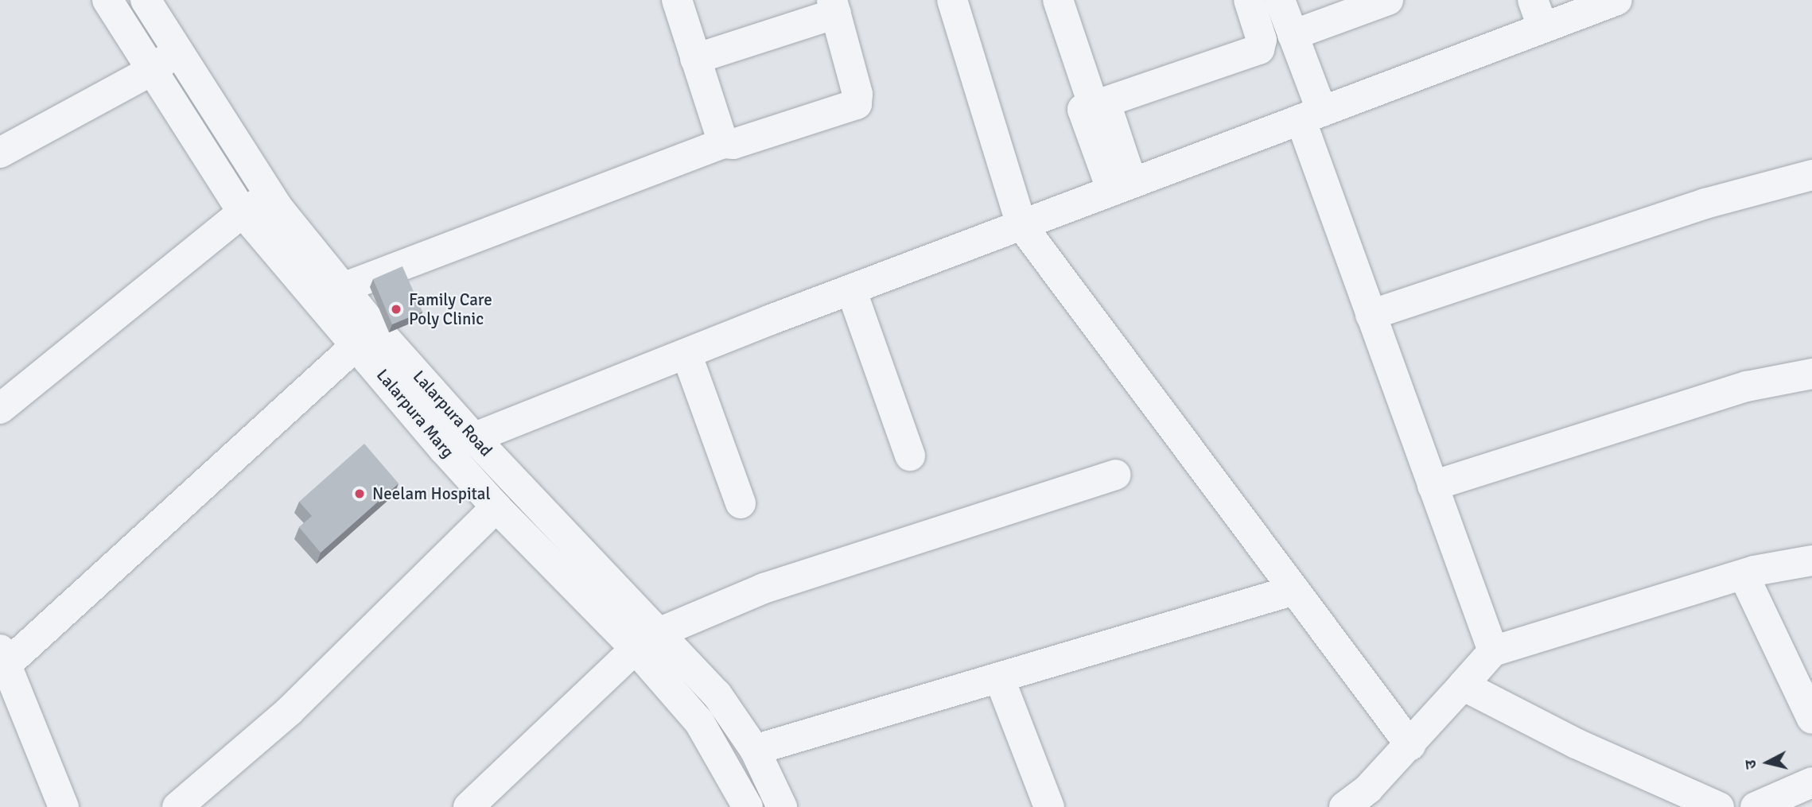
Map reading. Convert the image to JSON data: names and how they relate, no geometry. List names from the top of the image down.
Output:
{
  "streets": {
    "street": ["Lalarpura Marg", "Lalarpura Road"]
  },
  "places": ["Family Care Poly Clinic", "Neelam Hospital"],
  "north": "left"
}
